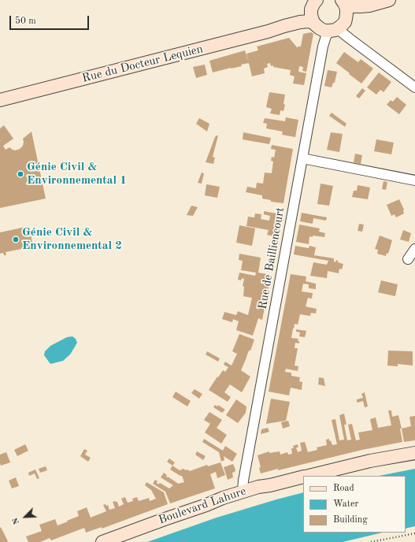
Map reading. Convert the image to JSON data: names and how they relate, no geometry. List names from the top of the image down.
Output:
{
  "streets": {
    "street": ["Rue du Docteur Lequien", "Rue de Bailliencourt", "Boulevard Lahure"]
  },
  "crossings": [
    ["Rue de Bailliencourt", "Boulevard Lahure"]
  ],
  "places": ["Génie Civil & Environnemental 1", "Génie Civil & Environnemental 2"],
  "legend": ["Road", "Water", "Building"],
  "scale_bar": "50 m",
  "north": "bottom left"
}
